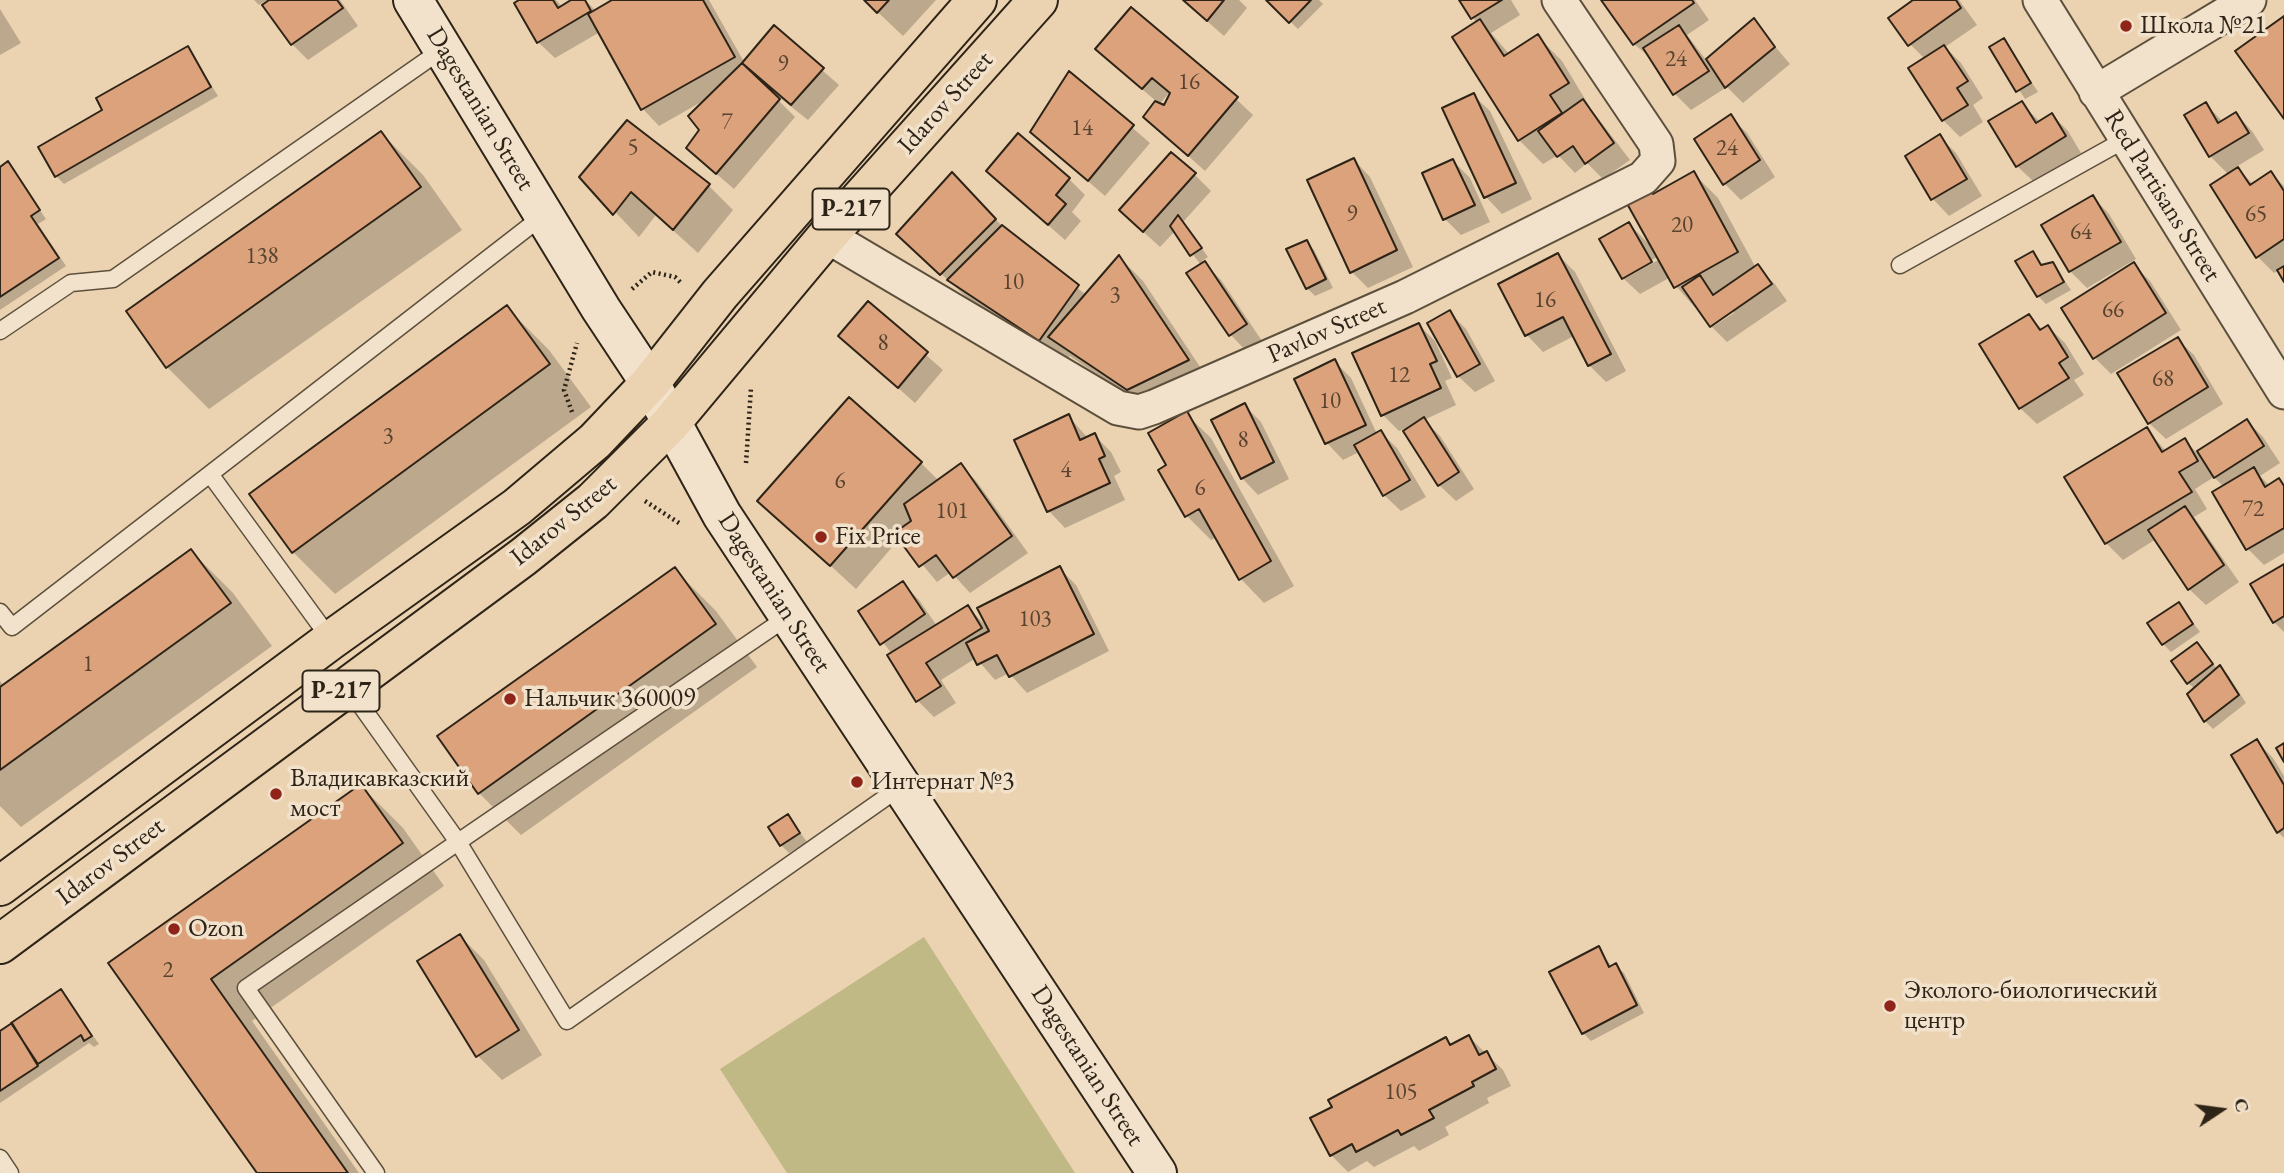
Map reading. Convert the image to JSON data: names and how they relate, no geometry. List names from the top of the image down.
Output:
{
  "streets": {
    "main road": ["Idarov Street", "Р-217"],
    "street": ["Dagestanian Street", "Red Partisans Street", "Pavlov Street"]
  },
  "crossings": [
    ["Idarov Street", "Dagestanian Street"],
    ["Idarov Street", "Pavlov Street"]
  ],
  "places": [
    "Школа №21",
    "Fix Price",
    "Нальчик 360009",
    "Интернат №3",
    "Владикавказский мост",
    "Ozon",
    "Эколого-биологический центр"
  ],
  "house_numbers": [
    "24",
    "9",
    "16",
    "7",
    "14",
    "5",
    "24",
    "9",
    "65",
    "20",
    "64",
    "138",
    "10",
    "3",
    "16",
    "66",
    "8",
    "12",
    "68",
    "10",
    "3",
    "8",
    "4",
    "6",
    "6",
    "72",
    "101",
    "103",
    "1",
    "2",
    "105"
  ],
  "north": "right"
}
